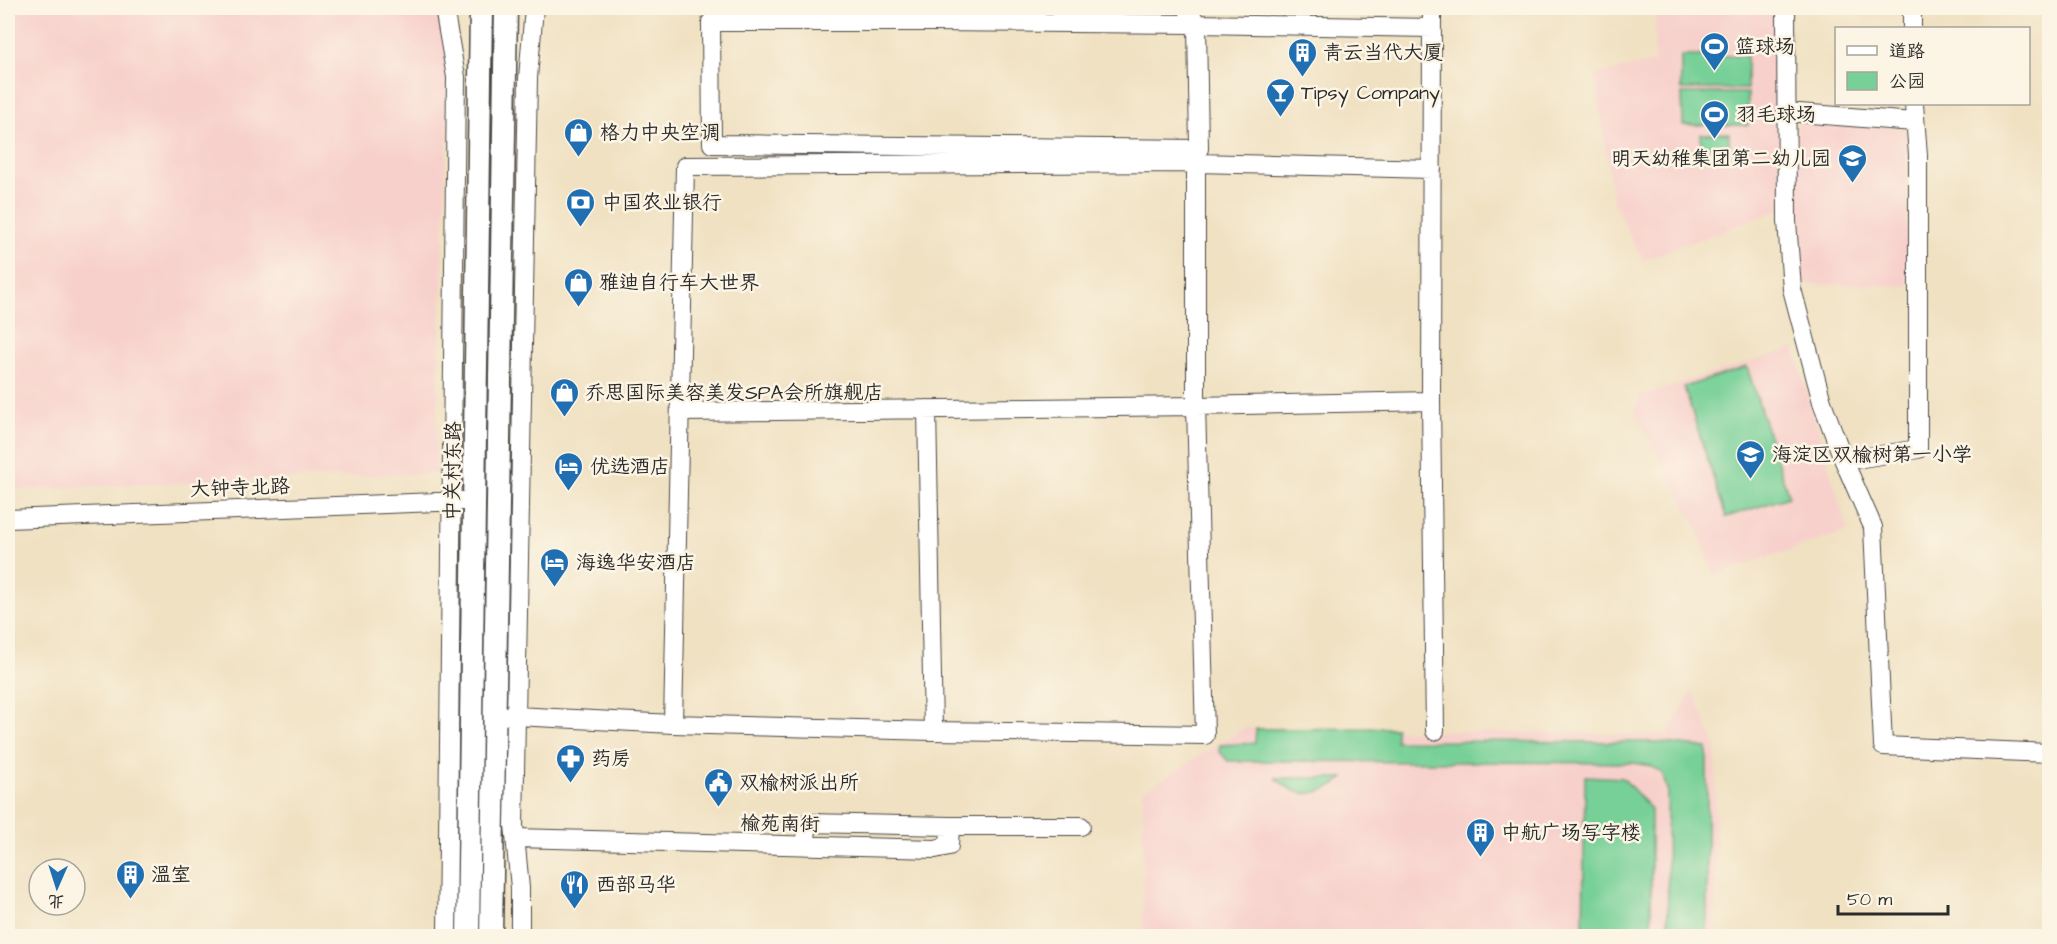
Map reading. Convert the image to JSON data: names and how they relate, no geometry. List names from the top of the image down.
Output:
{
  "streets": {
    "main road": ["中关村东路"],
    "street": ["大钟寺北路", "榆苑南街"]
  },
  "crossings": [
    ["中关村东路", "大钟寺北路"]
  ],
  "places": {
    "sports": ["篮球场", "羽毛球场"],
    "building": ["青云当代大厦", "中航广场写字楼", "温室"],
    "bar": ["Tipsy Company"],
    "shop": ["格力中央空调", "雅迪自行车大世界", "乔思国际美容美发SPA会所旗舰店"],
    "school or university": ["明天幼稚集团第二幼儿园", "海淀区双榆树第一小学"],
    "bank": ["中国农业银行"],
    "hotel": ["优选酒店", "海逸华安酒店"],
    "pharmacy": ["药房"],
    "public building": ["双榆树派出所"],
    "restaurant": ["西部马华"]
  },
  "legend": ["道路", "公园"],
  "scale_bar": "50 m",
  "north": "bottom"
}
